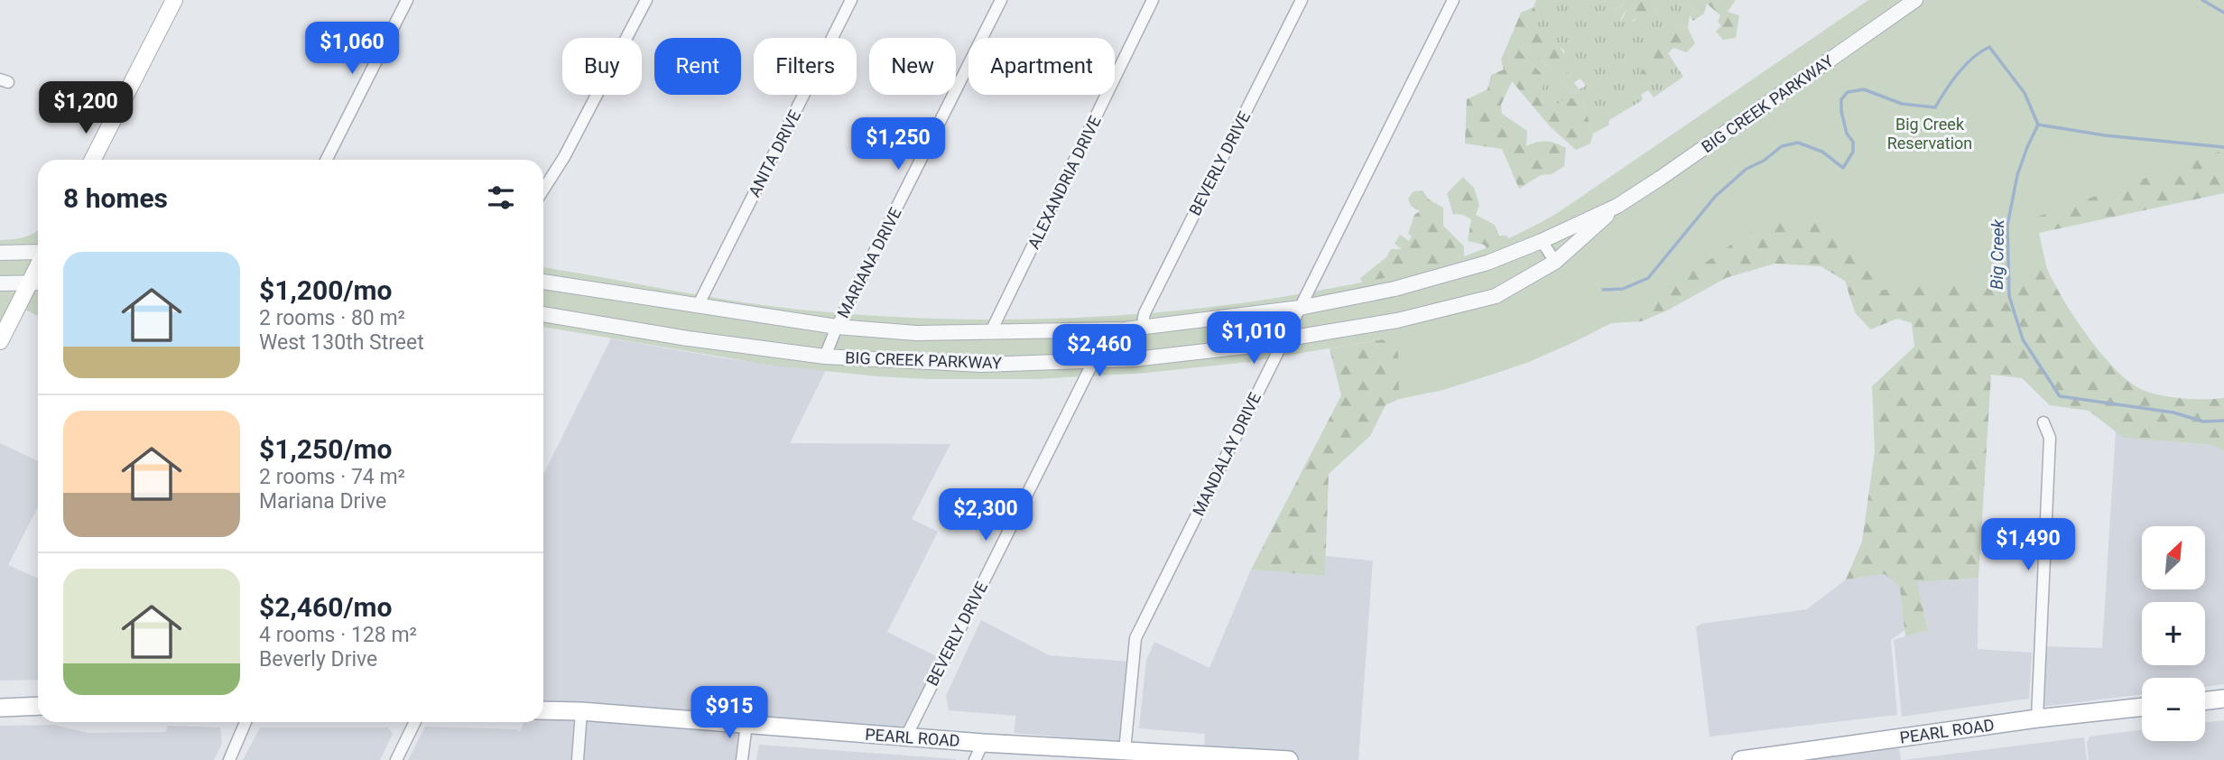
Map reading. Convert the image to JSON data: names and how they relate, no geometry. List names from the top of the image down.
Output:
{
  "streets": {
    "main road": ["PEARL ROAD"],
    "street": [
      "BIG CREEK PARKWAY",
      "ANITA DRIVE",
      "BEVERLY DRIVE",
      "ALEXANDRIA DRIVE",
      "MARIANA DRIVE",
      "MANDALAY DRIVE"
    ]
  },
  "crossings": [
    ["BIG CREEK PARKWAY", "ANITA DRIVE"],
    ["BIG CREEK PARKWAY", "BEVERLY DRIVE"],
    ["BIG CREEK PARKWAY", "ALEXANDRIA DRIVE"],
    ["BIG CREEK PARKWAY", "MARIANA DRIVE"],
    ["BIG CREEK PARKWAY", "MANDALAY DRIVE"],
    ["BEVERLY DRIVE", "PEARL ROAD"],
    ["MANDALAY DRIVE", "PEARL ROAD"]
  ],
  "water": ["Big Creek"],
  "parks": ["Big Creek Reservation"],
  "north": "top right",
  "page": {
    "price": [
      "$1,060",
      "$1,200",
      "$1,250",
      "$1,010",
      "$2,460",
      "$2,300",
      "$1,490",
      "$915"
    ],
    "chip": [
      "Buy",
      "Rent",
      "Filters",
      "New",
      "Apartment"
    ],
    "heading": "8 homes",
    "list": [
      {
        "name": "$1,200/mo",
        "note": "2 rooms · 80 m² · West 130th Street"
      },
      {
        "name": "$1,250/mo",
        "note": "2 rooms · 74 m² · Mariana Drive"
      },
      {
        "name": "$2,460/mo",
        "note": "4 rooms · 128 m² · Beverly Drive"
      }
    ],
    "map_buttons": ["+", "−"]
  }
}
